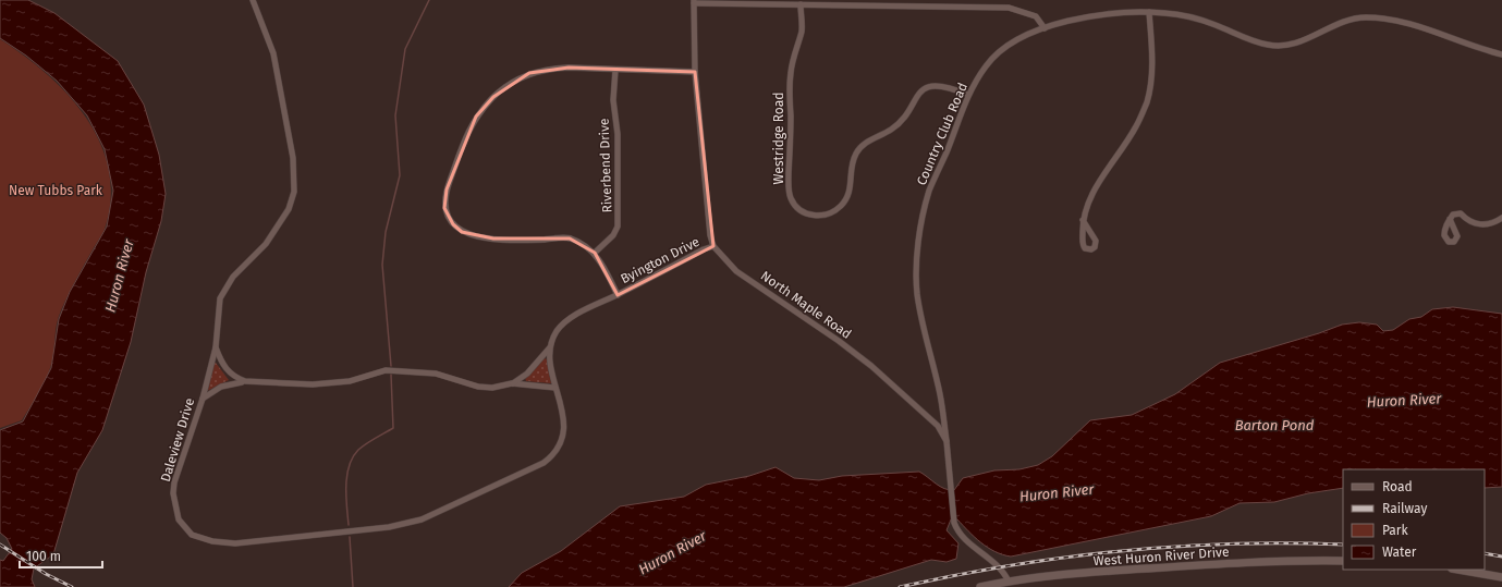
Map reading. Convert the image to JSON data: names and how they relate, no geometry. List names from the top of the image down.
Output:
{
  "streets": {
    "street": [
      "Country Club Road",
      "Westridge Road",
      "Riverbend Drive",
      "Byington Drive",
      "North Maple Road",
      "Daleview Drive",
      "West Huron River Drive"
    ]
  },
  "crossings": [
    ["Country Club Road", "Westridge Road"],
    ["Country Club Road", "North Maple Road"],
    ["Byington Drive", "North Maple Road"],
    ["Byington Drive", "Daleview Drive"],
    ["North Maple Road", "West Huron River Drive"]
  ],
  "water": ["Huron River", "Barton Pond"],
  "parks": ["New Tubbs Park"],
  "legend": [
    "Road",
    "Railway",
    "Park",
    "Water"
  ],
  "scale_bar": "100 m"
}
